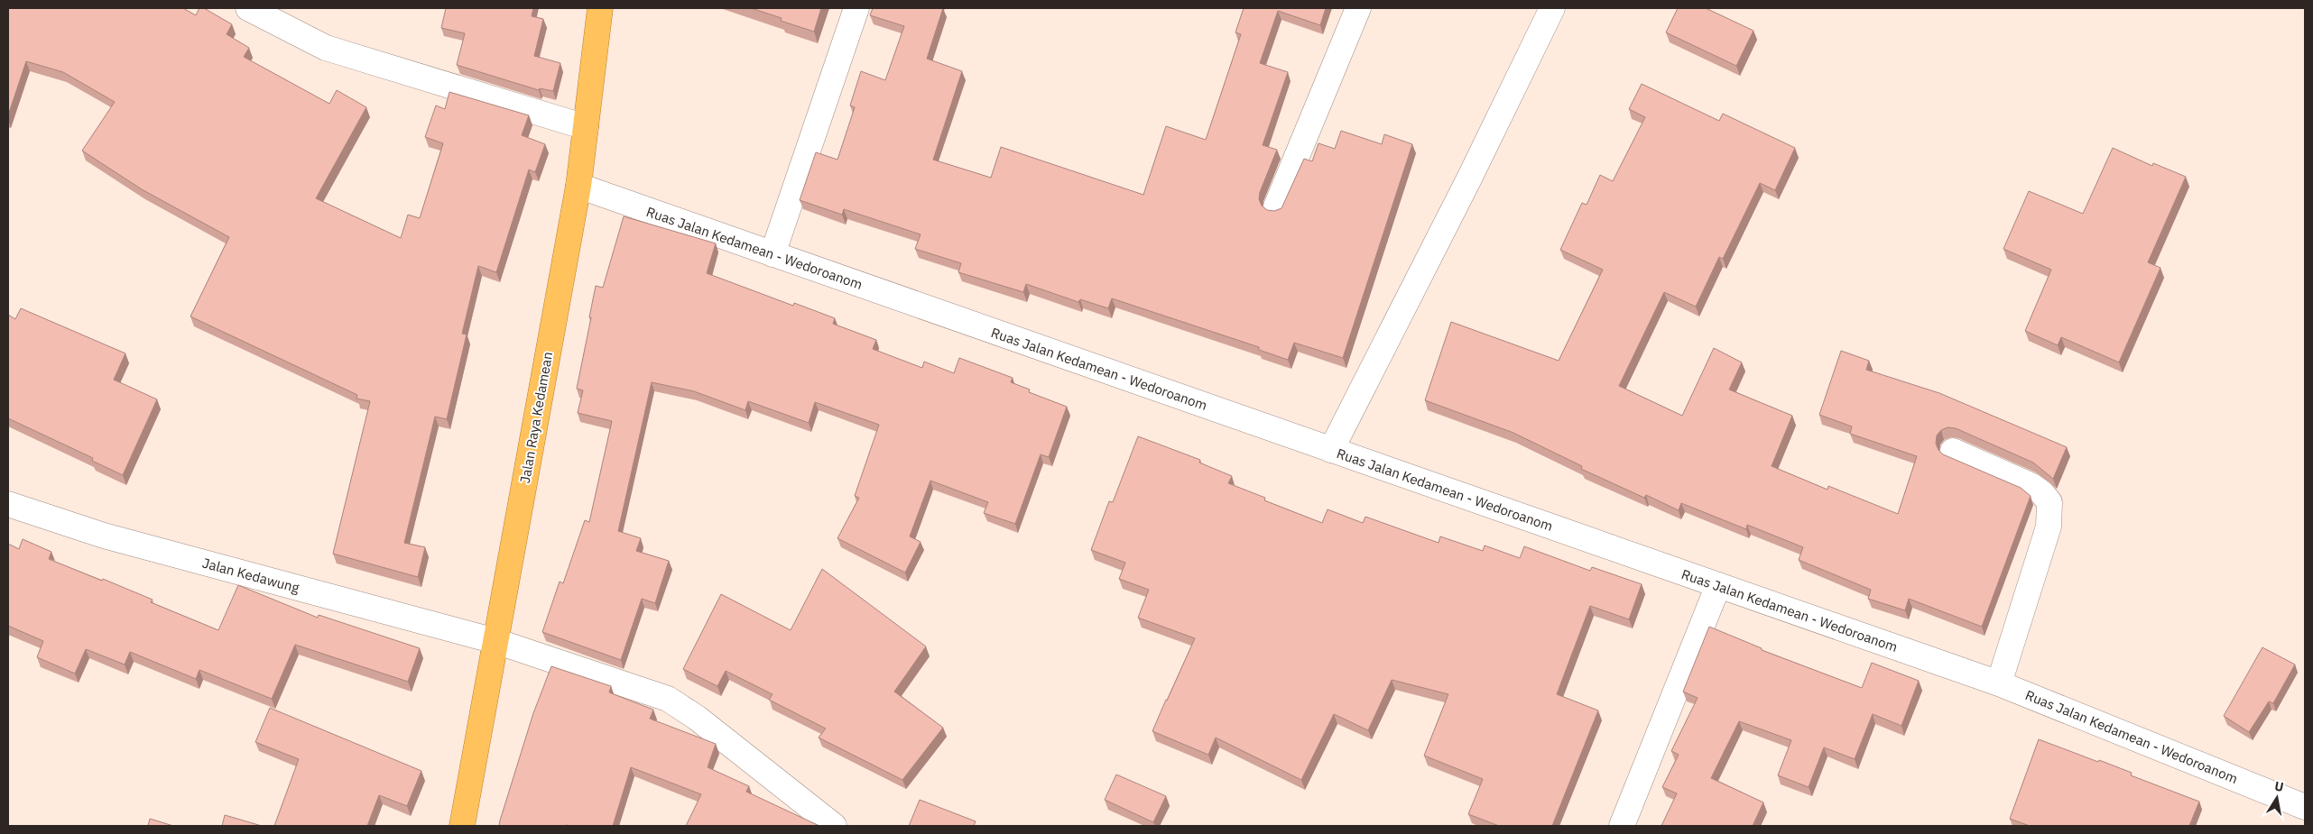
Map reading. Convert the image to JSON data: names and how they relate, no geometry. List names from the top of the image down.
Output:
{
  "streets": {
    "highway": ["Jalan Raya Kedamean"],
    "street": ["Ruas Jalan Kedamean - Wedoroanom", "Jalan Kedawung"]
  },
  "crossings": [
    ["Ruas Jalan Kedamean - Wedoroanom", "Jalan Raya Kedamean"],
    ["Jalan Raya Kedamean", "Jalan Kedawung"]
  ],
  "north": "top"
}
